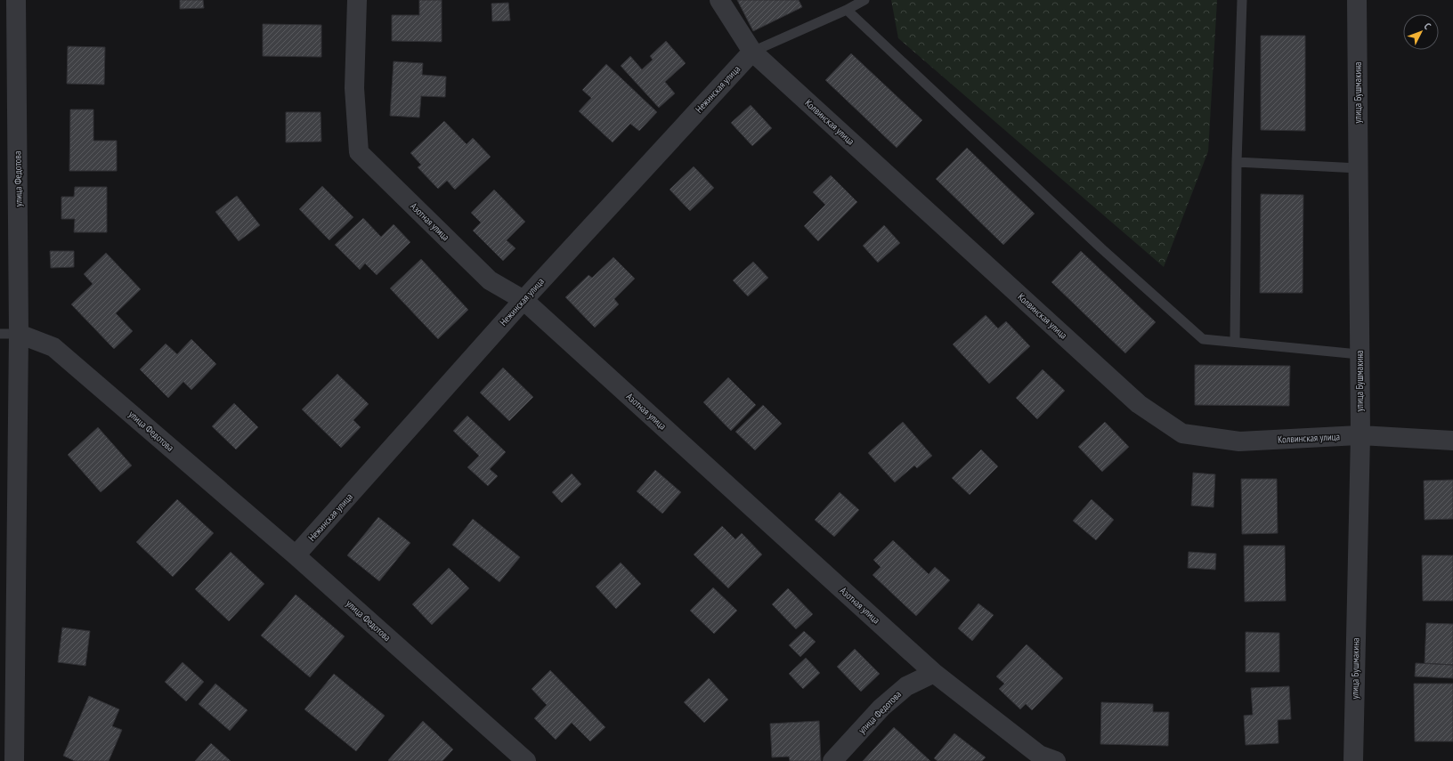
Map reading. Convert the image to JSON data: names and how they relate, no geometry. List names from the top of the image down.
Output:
{
  "streets": {
    "street": [
      "Нежинская улица",
      "улица Бушмакина",
      "Колвинская улица",
      "улица Федотова",
      "Азотная улица"
    ]
  },
  "crossings": [
    ["Нежинская улица", "Колвинская улица"],
    ["Нежинская улица", "улица Федотова"],
    ["Нежинская улица", "Азотная улица"],
    ["улица Бушмакина", "Колвинская улица"],
    ["улица Федотова", "Азотная улица"]
  ],
  "north": "top right"
}
